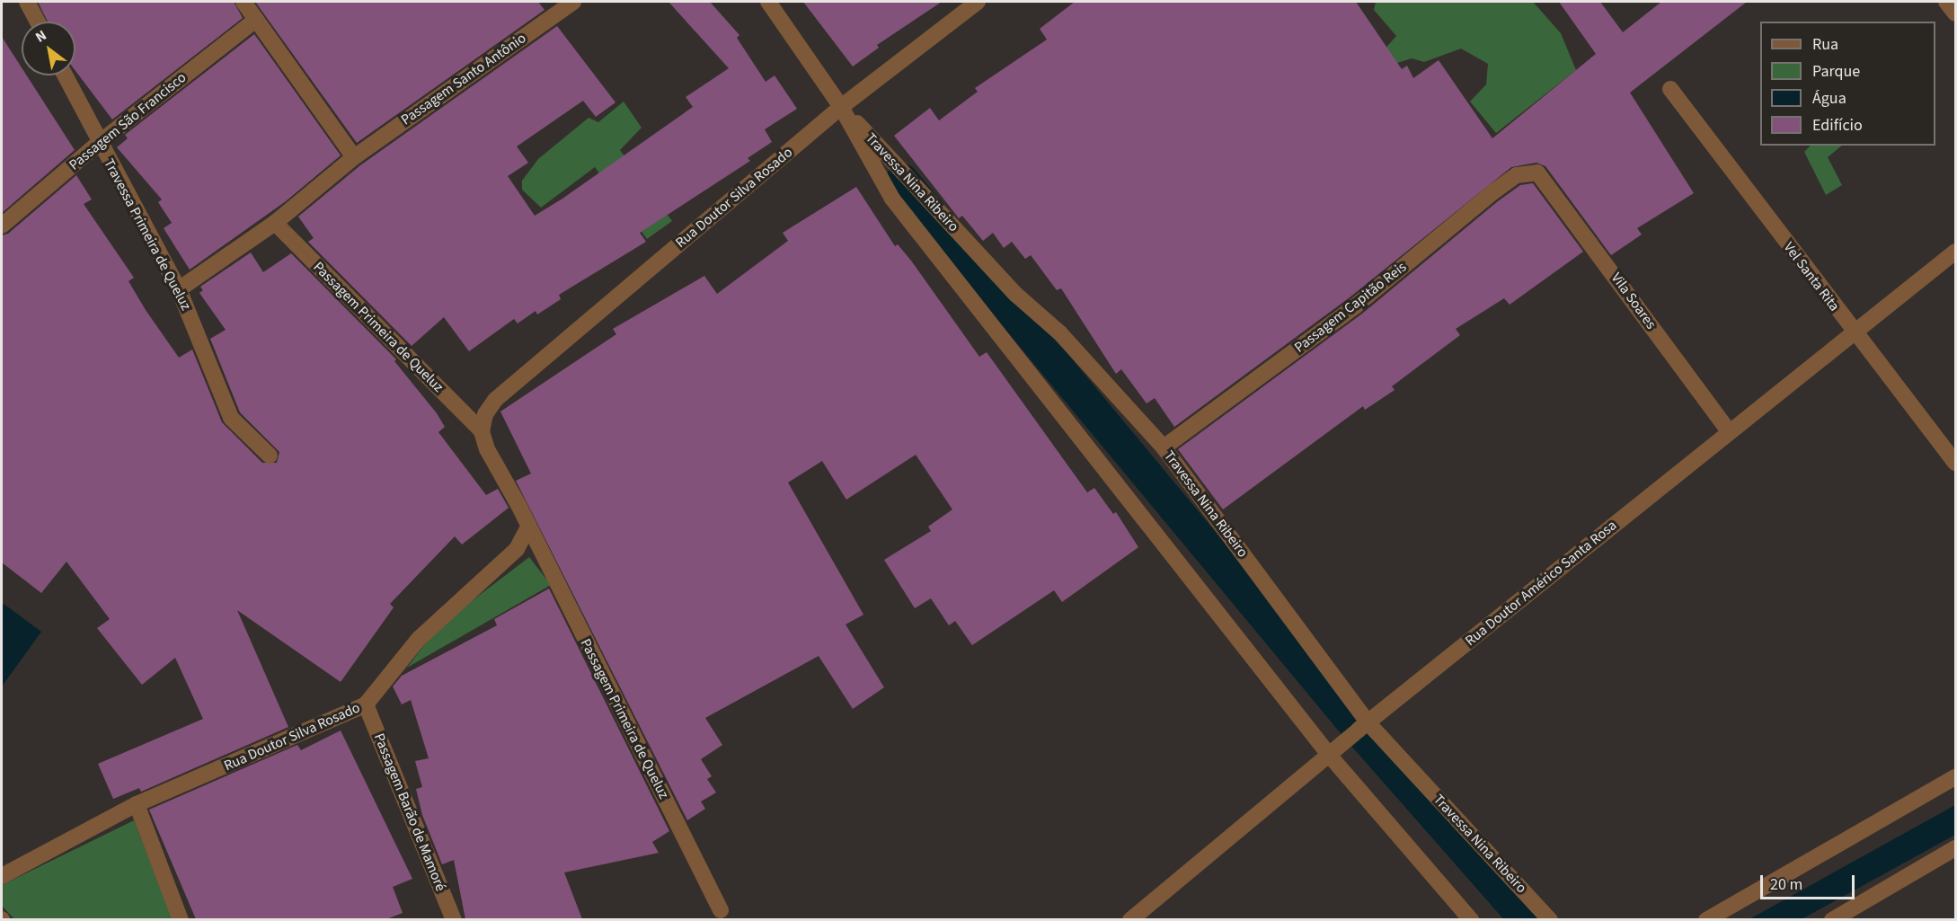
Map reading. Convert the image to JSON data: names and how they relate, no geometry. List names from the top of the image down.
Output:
{
  "streets": {
    "street": [
      "Passagem Santo Antônio",
      "Passagem São Francisco",
      "Travessa Nina Ribeiro",
      "Rua Doutor Silva Rosado",
      "Travessa Primeira de Queluz",
      "Vel Santa Rita",
      "Vila Soares",
      "Passagem Capitão Reis",
      "Passagem Primeira de Queluz",
      "Rua Doutor Américo Santa Rosa",
      "Passagem Barão de Mamoré"
    ]
  },
  "crossings": [
    ["Passagem Santo Antônio", "Travessa Primeira de Queluz"],
    ["Passagem Santo Antônio", "Passagem Primeira de Queluz"],
    ["Passagem São Francisco", "Travessa Primeira de Queluz"],
    ["Travessa Nina Ribeiro", "Rua Doutor Silva Rosado"],
    ["Travessa Nina Ribeiro", "Passagem Capitão Reis"],
    ["Travessa Nina Ribeiro", "Rua Doutor Américo Santa Rosa"],
    ["Rua Doutor Silva Rosado", "Passagem Primeira de Queluz"],
    ["Rua Doutor Silva Rosado", "Passagem Barão de Mamoré"],
    ["Vel Santa Rita", "Rua Doutor Américo Santa Rosa"],
    ["Vila Soares", "Passagem Capitão Reis"],
    ["Vila Soares", "Rua Doutor Américo Santa Rosa"]
  ],
  "legend": [
    "Rua",
    "Parque",
    "Água",
    "Edifício"
  ],
  "scale_bar": "20 m",
  "north": "top left"
}
